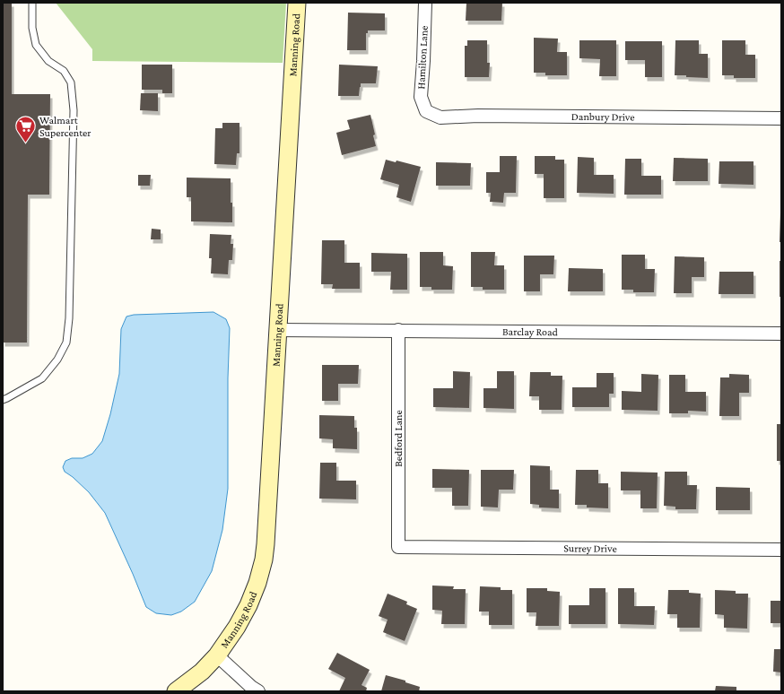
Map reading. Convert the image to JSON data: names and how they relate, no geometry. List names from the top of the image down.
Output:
{
  "streets": {
    "street": [
      "Manning Road",
      "Hamilton Lane",
      "Danbury Drive",
      "Barclay Road",
      "Bedford Lane",
      "Surrey Drive"
    ]
  },
  "crossings": [
    ["Manning Road", "Barclay Road"],
    ["Hamilton Lane", "Danbury Drive"],
    ["Barclay Road", "Bedford Lane"],
    ["Bedford Lane", "Surrey Drive"]
  ],
  "places": {
    "supermarket": ["Walmart Supercenter"]
  }
}
